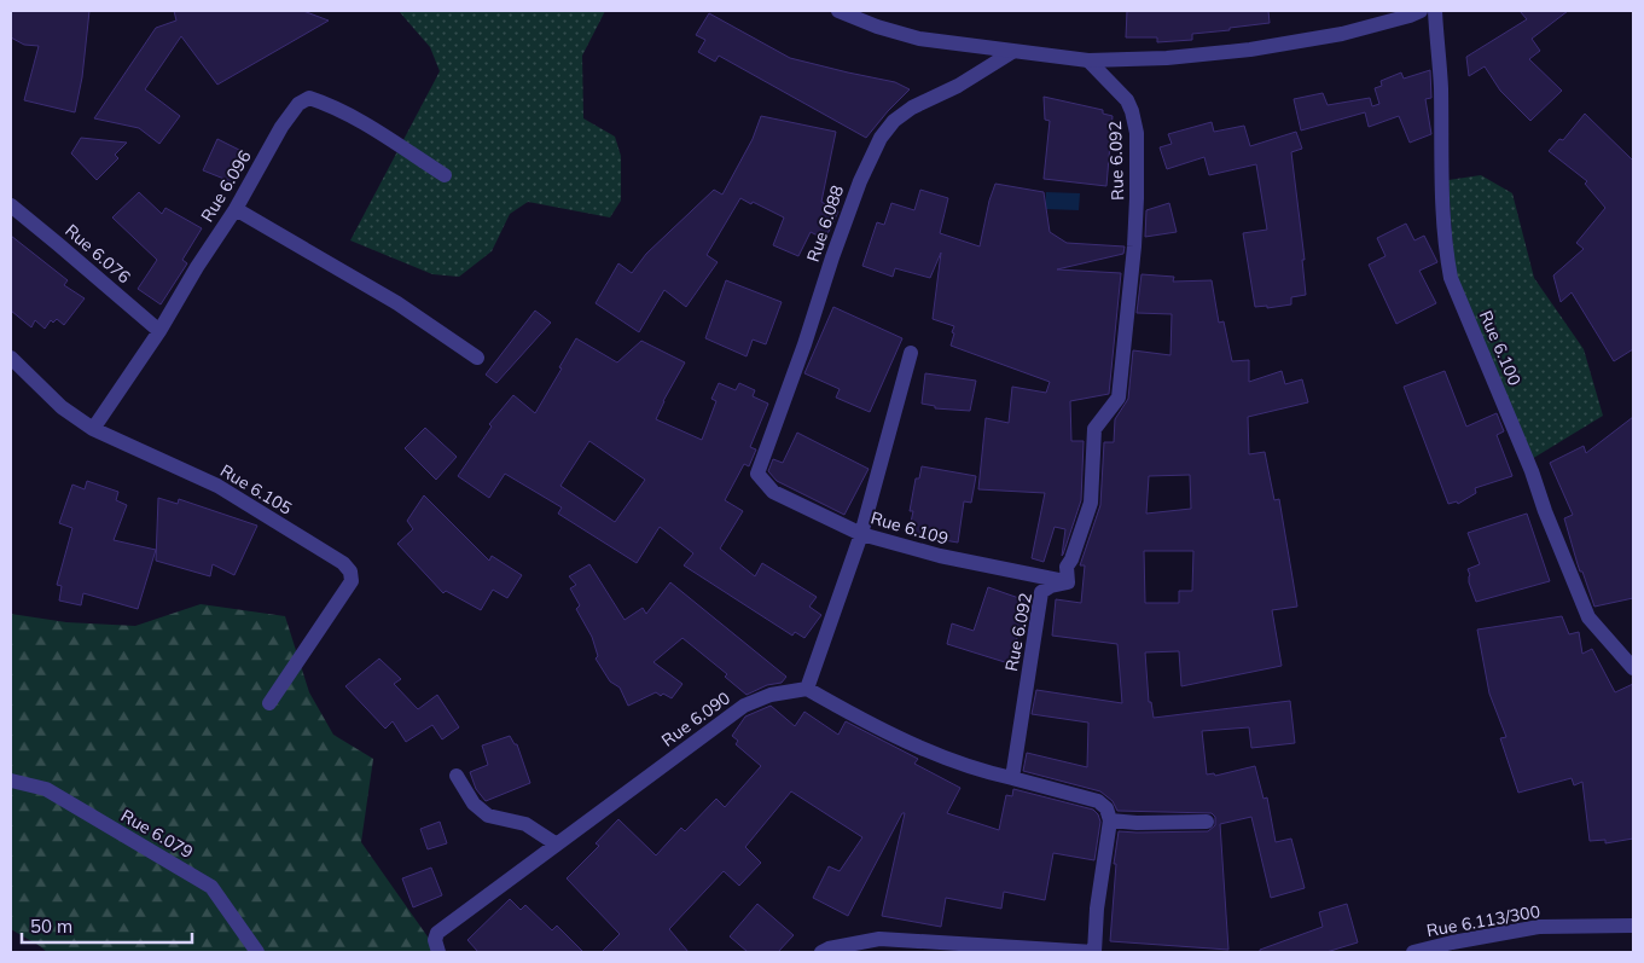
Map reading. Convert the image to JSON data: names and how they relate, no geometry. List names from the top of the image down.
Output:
{
  "streets": {
    "street": [
      "Rue 6.092",
      "Rue 6.096",
      "Rue 6.088",
      "Rue 6.076",
      "Rue 6.100",
      "Rue 6.105",
      "Rue 6.109",
      "Rue 6.090",
      "Rue 6.079",
      "Rue 6.113/300"
    ]
  },
  "crossings": [
    ["Rue 6.092", "Rue 6.109"],
    ["Rue 6.096", "Rue 6.076"],
    ["Rue 6.096", "Rue 6.105"],
    ["Rue 6.088", "Rue 6.109"]
  ],
  "scale_bar": "50 m"
}
